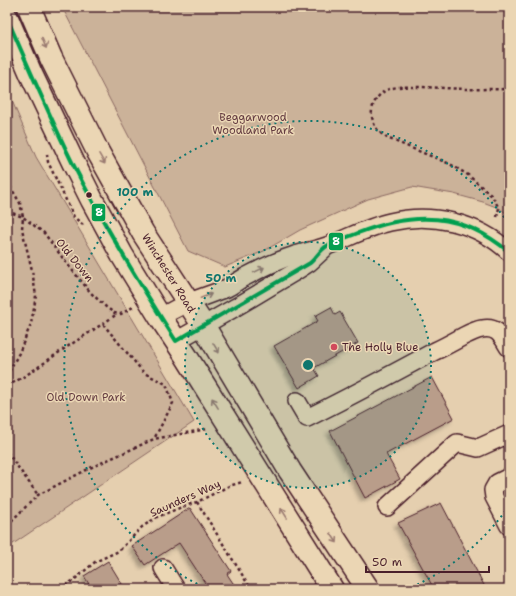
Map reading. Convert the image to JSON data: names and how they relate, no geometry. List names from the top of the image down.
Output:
{
  "streets": {
    "main road": ["Winchester Road"],
    "path": ["Old Down", "Saunders Way"]
  },
  "parks": ["Beggarwood Woodland Park", "Old Down Park"],
  "places": ["The Holly Blue"],
  "lines": ["transit line 8"],
  "scale_bar": "50 m",
  "rings": ["100 m", "50 m"]
}
